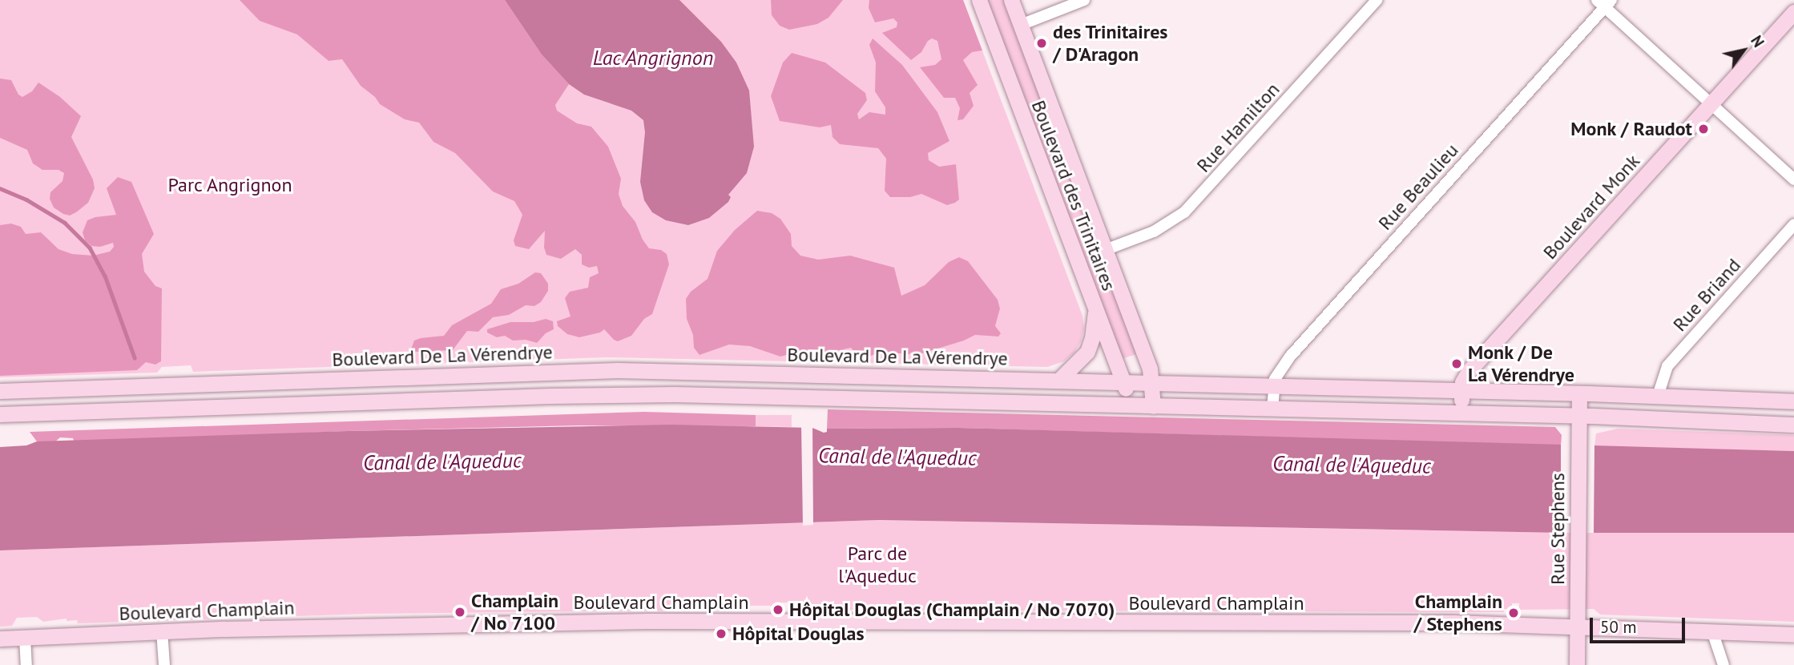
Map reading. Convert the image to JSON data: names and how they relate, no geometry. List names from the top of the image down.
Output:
{
  "streets": {
    "main road": [
      "Boulevard des Trinitaires",
      "Boulevard Monk",
      "Boulevard De La Vérendrye",
      "Rue Stephens",
      "Boulevard Champlain"
    ],
    "street": ["Rue Hamilton", "Rue Beaulieu", "Rue Briand"]
  },
  "crossings": [
    ["Rue Hamilton", "Boulevard des Trinitaires"],
    ["Rue Beaulieu", "Boulevard De La Vérendrye"],
    ["Boulevard des Trinitaires", "Boulevard De La Vérendrye"],
    ["Boulevard Monk", "Boulevard De La Vérendrye"],
    ["Rue Briand", "Boulevard De La Vérendrye"],
    ["Boulevard De La Vérendrye", "Rue Stephens"],
    ["Rue Stephens", "Boulevard Champlain"]
  ],
  "water": ["Lac Angrignon", "Canal de l'Aqueduc"],
  "parks": ["Parc Angrignon", "Parc de l'Aqueduc"],
  "places": [
    "des Trinitaires / D'Aragon",
    "Monk / Raudot",
    "Monk / De La Vérendrye",
    "Hôpital Douglas (Champlain / No 7070)",
    "Champlain / No 7100",
    "Champlain / Stephens",
    "Hôpital Douglas"
  ],
  "scale_bar": "50 m",
  "north": "top right"
}
